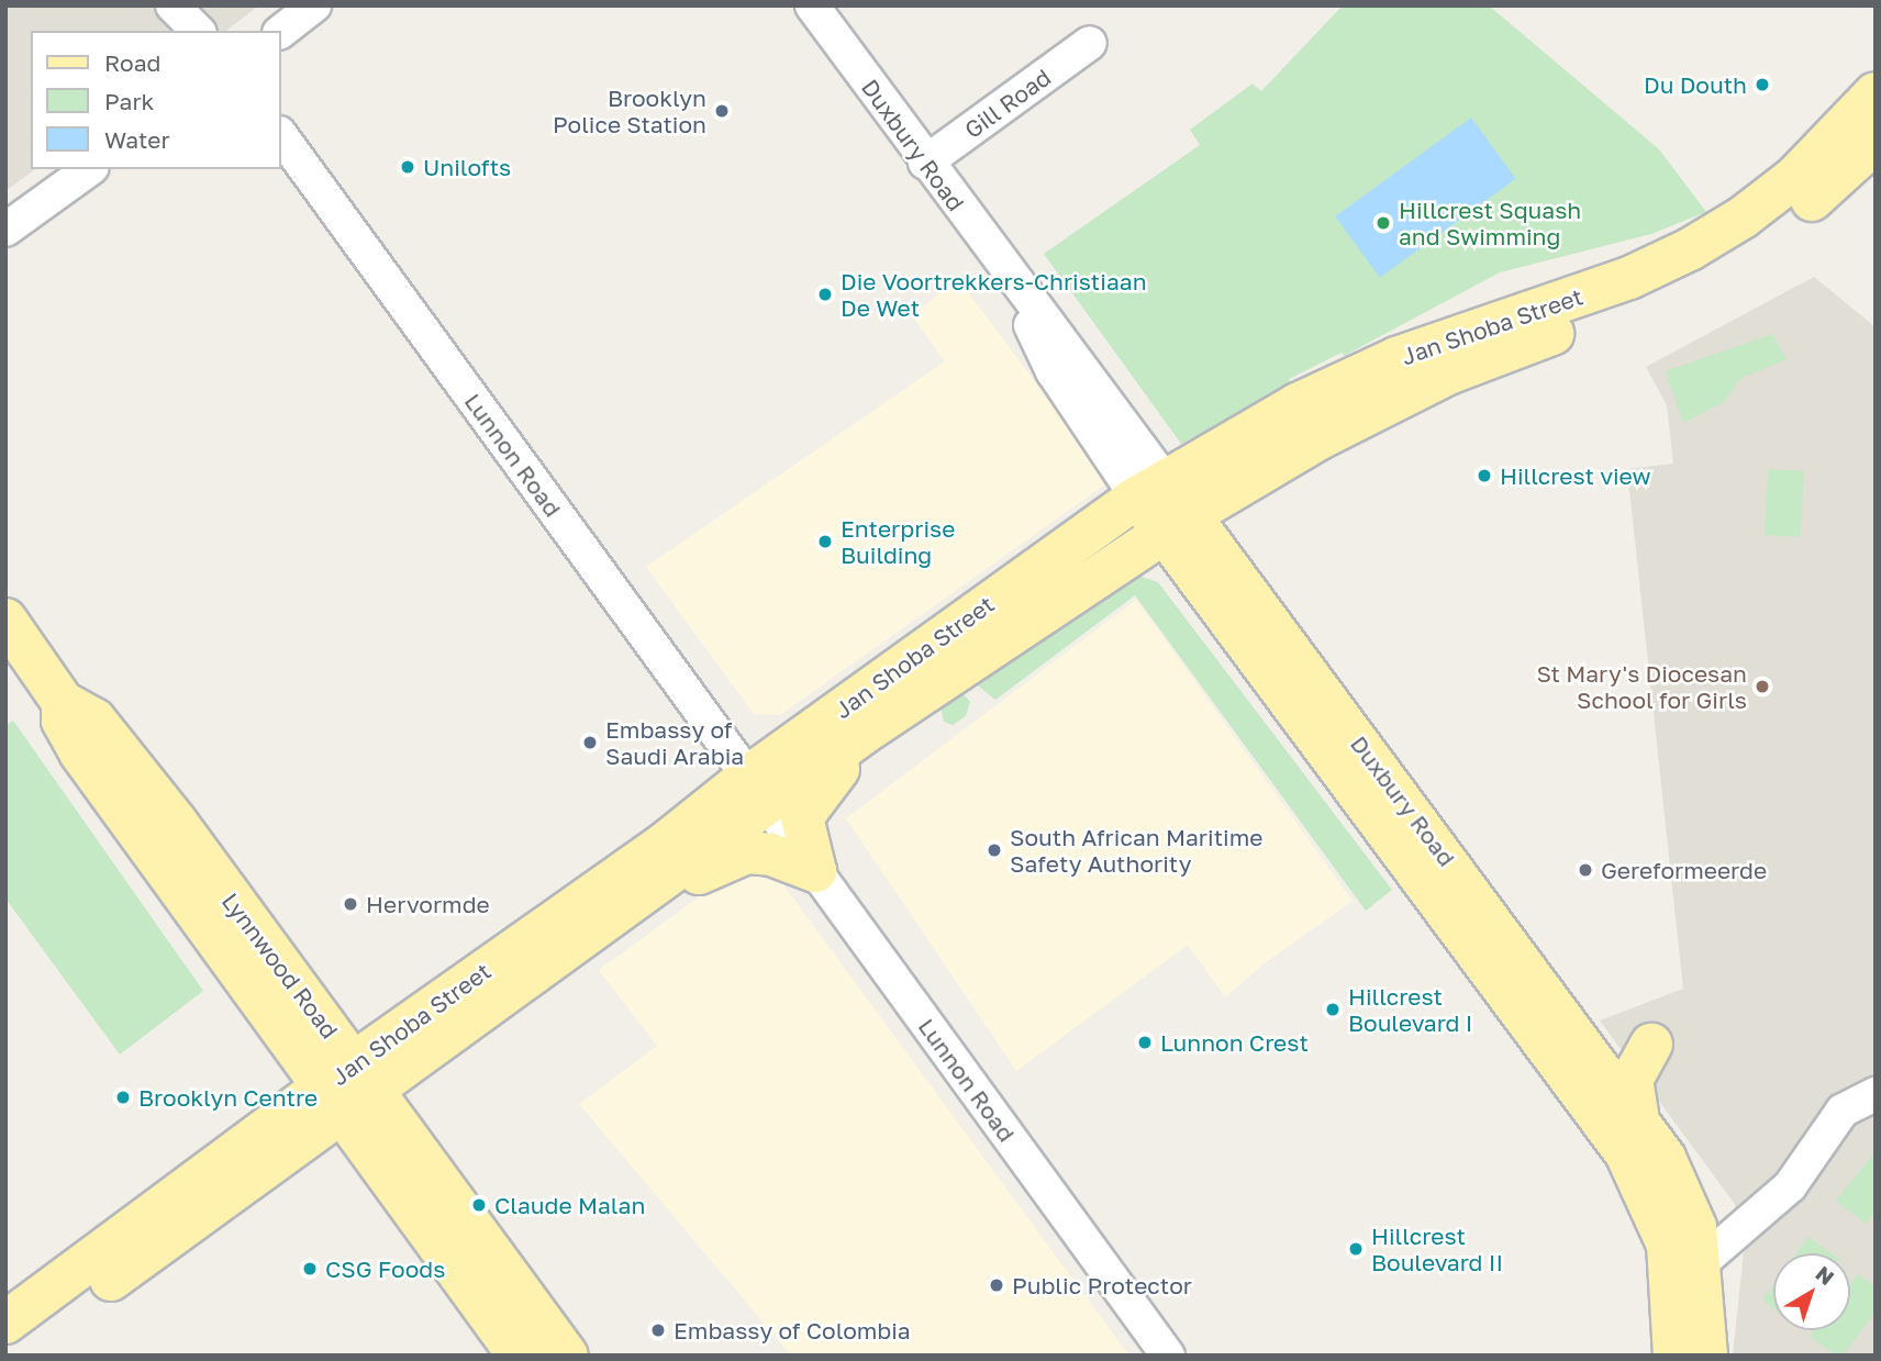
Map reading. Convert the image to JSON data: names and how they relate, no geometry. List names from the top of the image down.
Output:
{
  "streets": {
    "main road": ["Duxbury Road", "Jan Shoba Street", "Lynnwood Road"],
    "street": ["Gill Road", "Lunnon Road"]
  },
  "crossings": [
    ["Gill Road", "Duxbury Road"],
    ["Duxbury Road", "Jan Shoba Street"],
    ["Jan Shoba Street", "Lunnon Road"],
    ["Jan Shoba Street", "Lynnwood Road"]
  ],
  "places": [
    "Du Douth",
    "Brooklyn Police Station",
    "Unilofts",
    "Hillcrest Squash and Swimming",
    "Die Voortrekkers-Christiaan De Wet",
    "Hillcrest view",
    "Enterprise Building",
    "St Mary's Diocesan School for Girls",
    "Embassy of Saudi Arabia",
    "South African Maritime Safety Authority",
    "Gereformeerde",
    "Hervormde",
    "Hillcrest Boulevard I",
    "Lunnon Crest",
    "Brooklyn Centre",
    "Claude Malan",
    "Hillcrest Boulevard II",
    "CSG Foods",
    "Public Protector",
    "Embassy of Colombia"
  ],
  "legend": ["Road", "Park", "Water"],
  "north": "top right"
}
